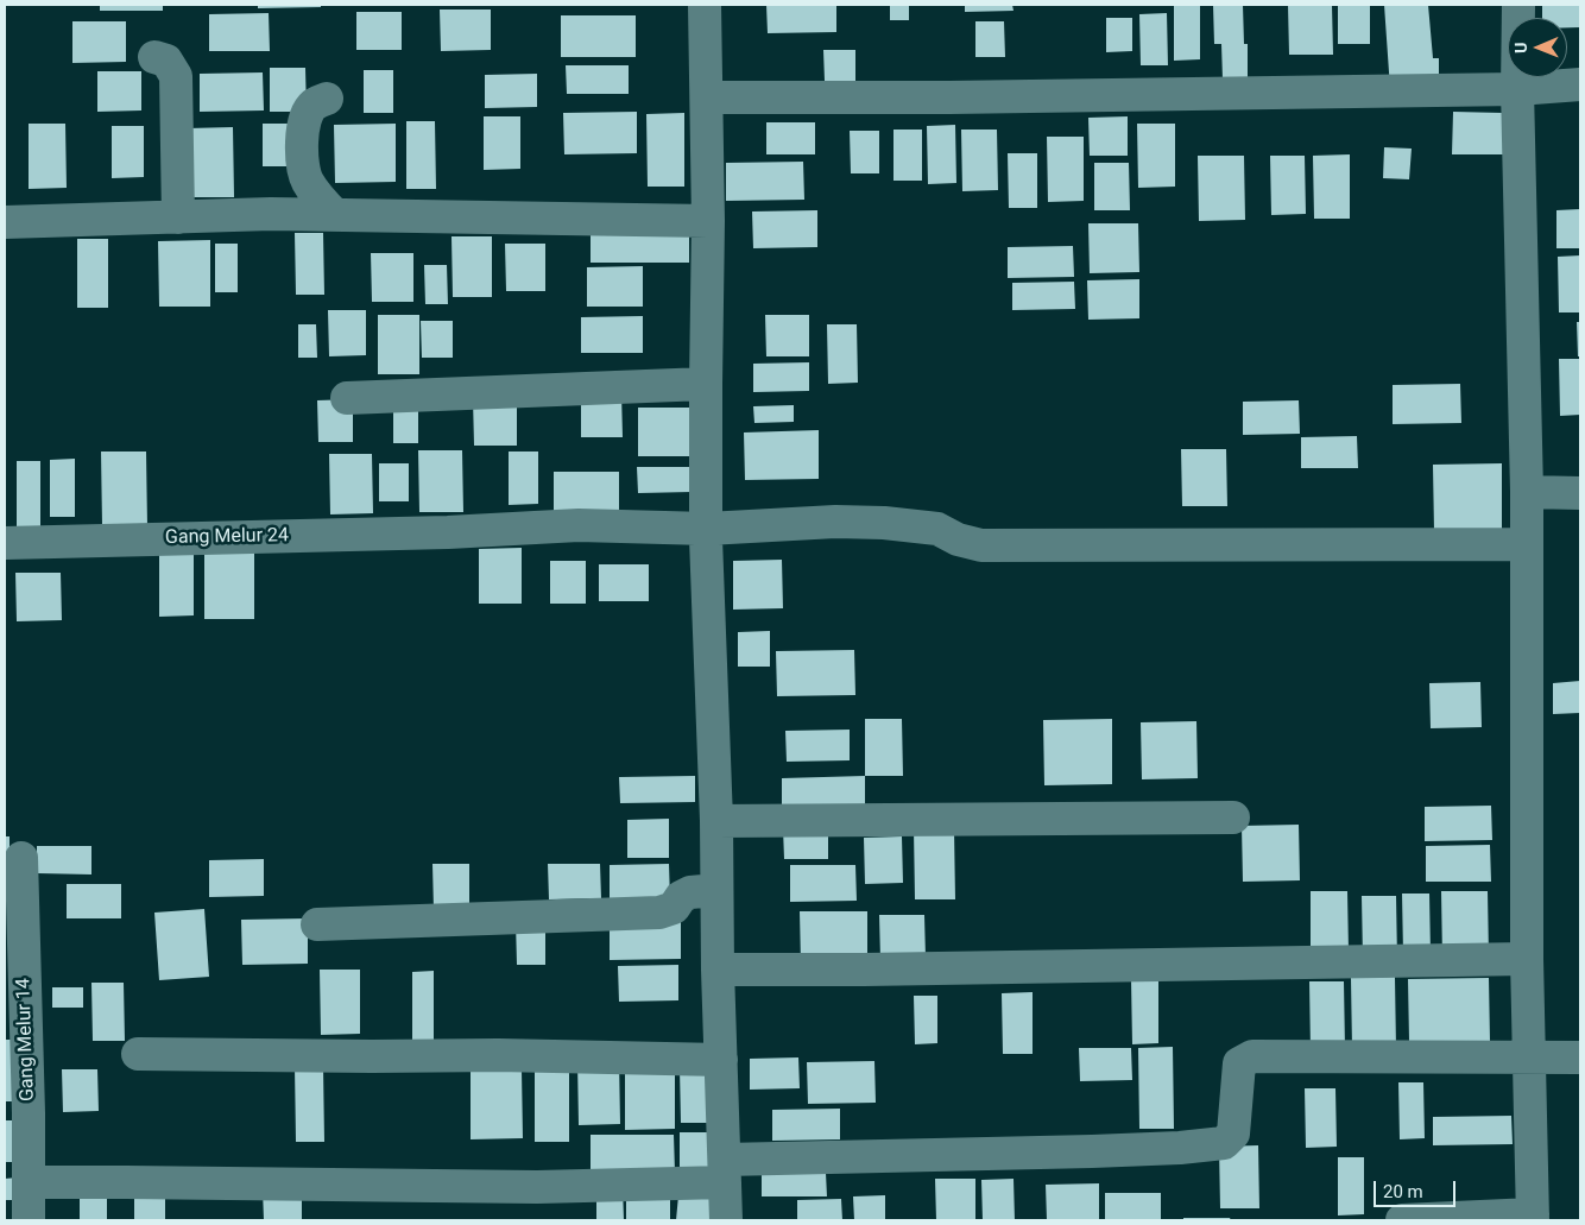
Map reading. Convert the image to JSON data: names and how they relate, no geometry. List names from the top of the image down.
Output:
{
  "streets": {
    "street": ["Gang Melur 24", "Gang Melur 14"]
  },
  "scale_bar": "20 m",
  "north": "left"
}
